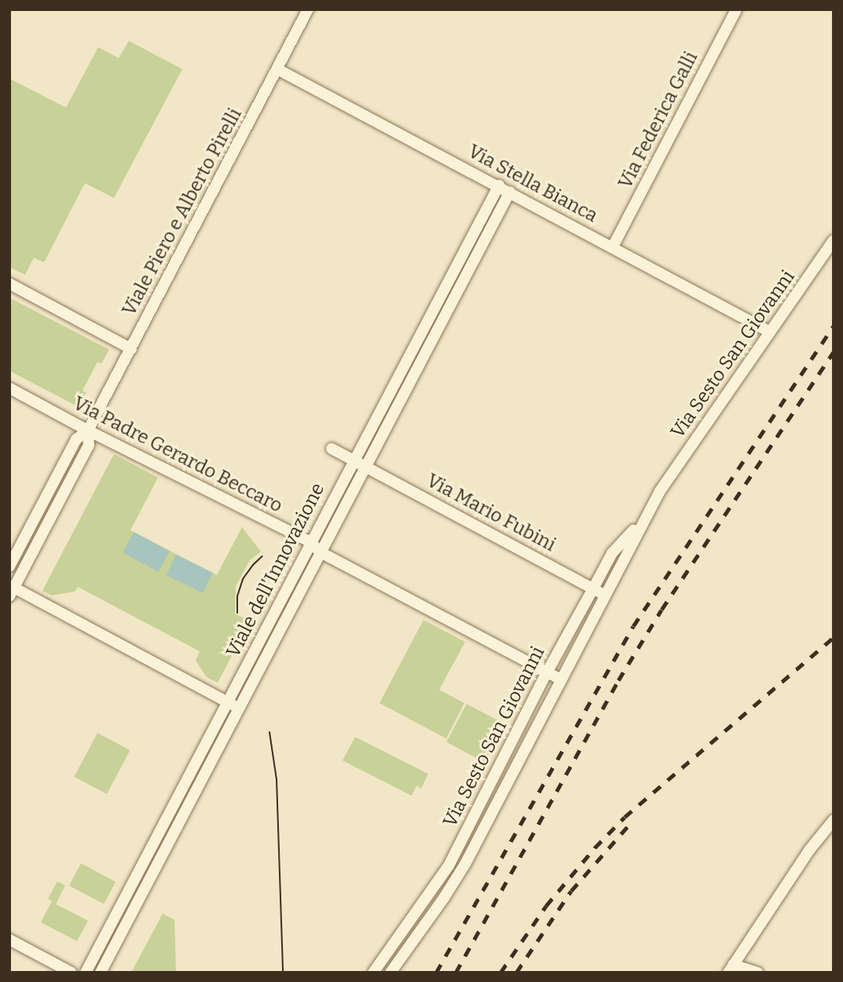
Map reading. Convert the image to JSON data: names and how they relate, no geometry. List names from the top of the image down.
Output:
{
  "streets": {
    "street": [
      "Via Federica Galli",
      "Via Stella Bianca",
      "Viale Piero e Alberto Pirelli",
      "Via Sesto San Giovanni",
      "Via Padre Gerardo Beccaro",
      "Via Mario Fubini",
      "Viale dell'Innovazione"
    ]
  },
  "crossings": [
    ["Via Federica Galli", "Via Stella Bianca"],
    ["Via Stella Bianca", "Viale Piero e Alberto Pirelli"],
    ["Via Stella Bianca", "Via Sesto San Giovanni"],
    ["Via Stella Bianca", "Viale dell'Innovazione"],
    ["Viale Piero e Alberto Pirelli", "Via Padre Gerardo Beccaro"],
    ["Via Sesto San Giovanni", "Via Padre Gerardo Beccaro"],
    ["Via Sesto San Giovanni", "Via Mario Fubini"],
    ["Via Padre Gerardo Beccaro", "Viale dell'Innovazione"],
    ["Via Mario Fubini", "Viale dell'Innovazione"]
  ]
}
